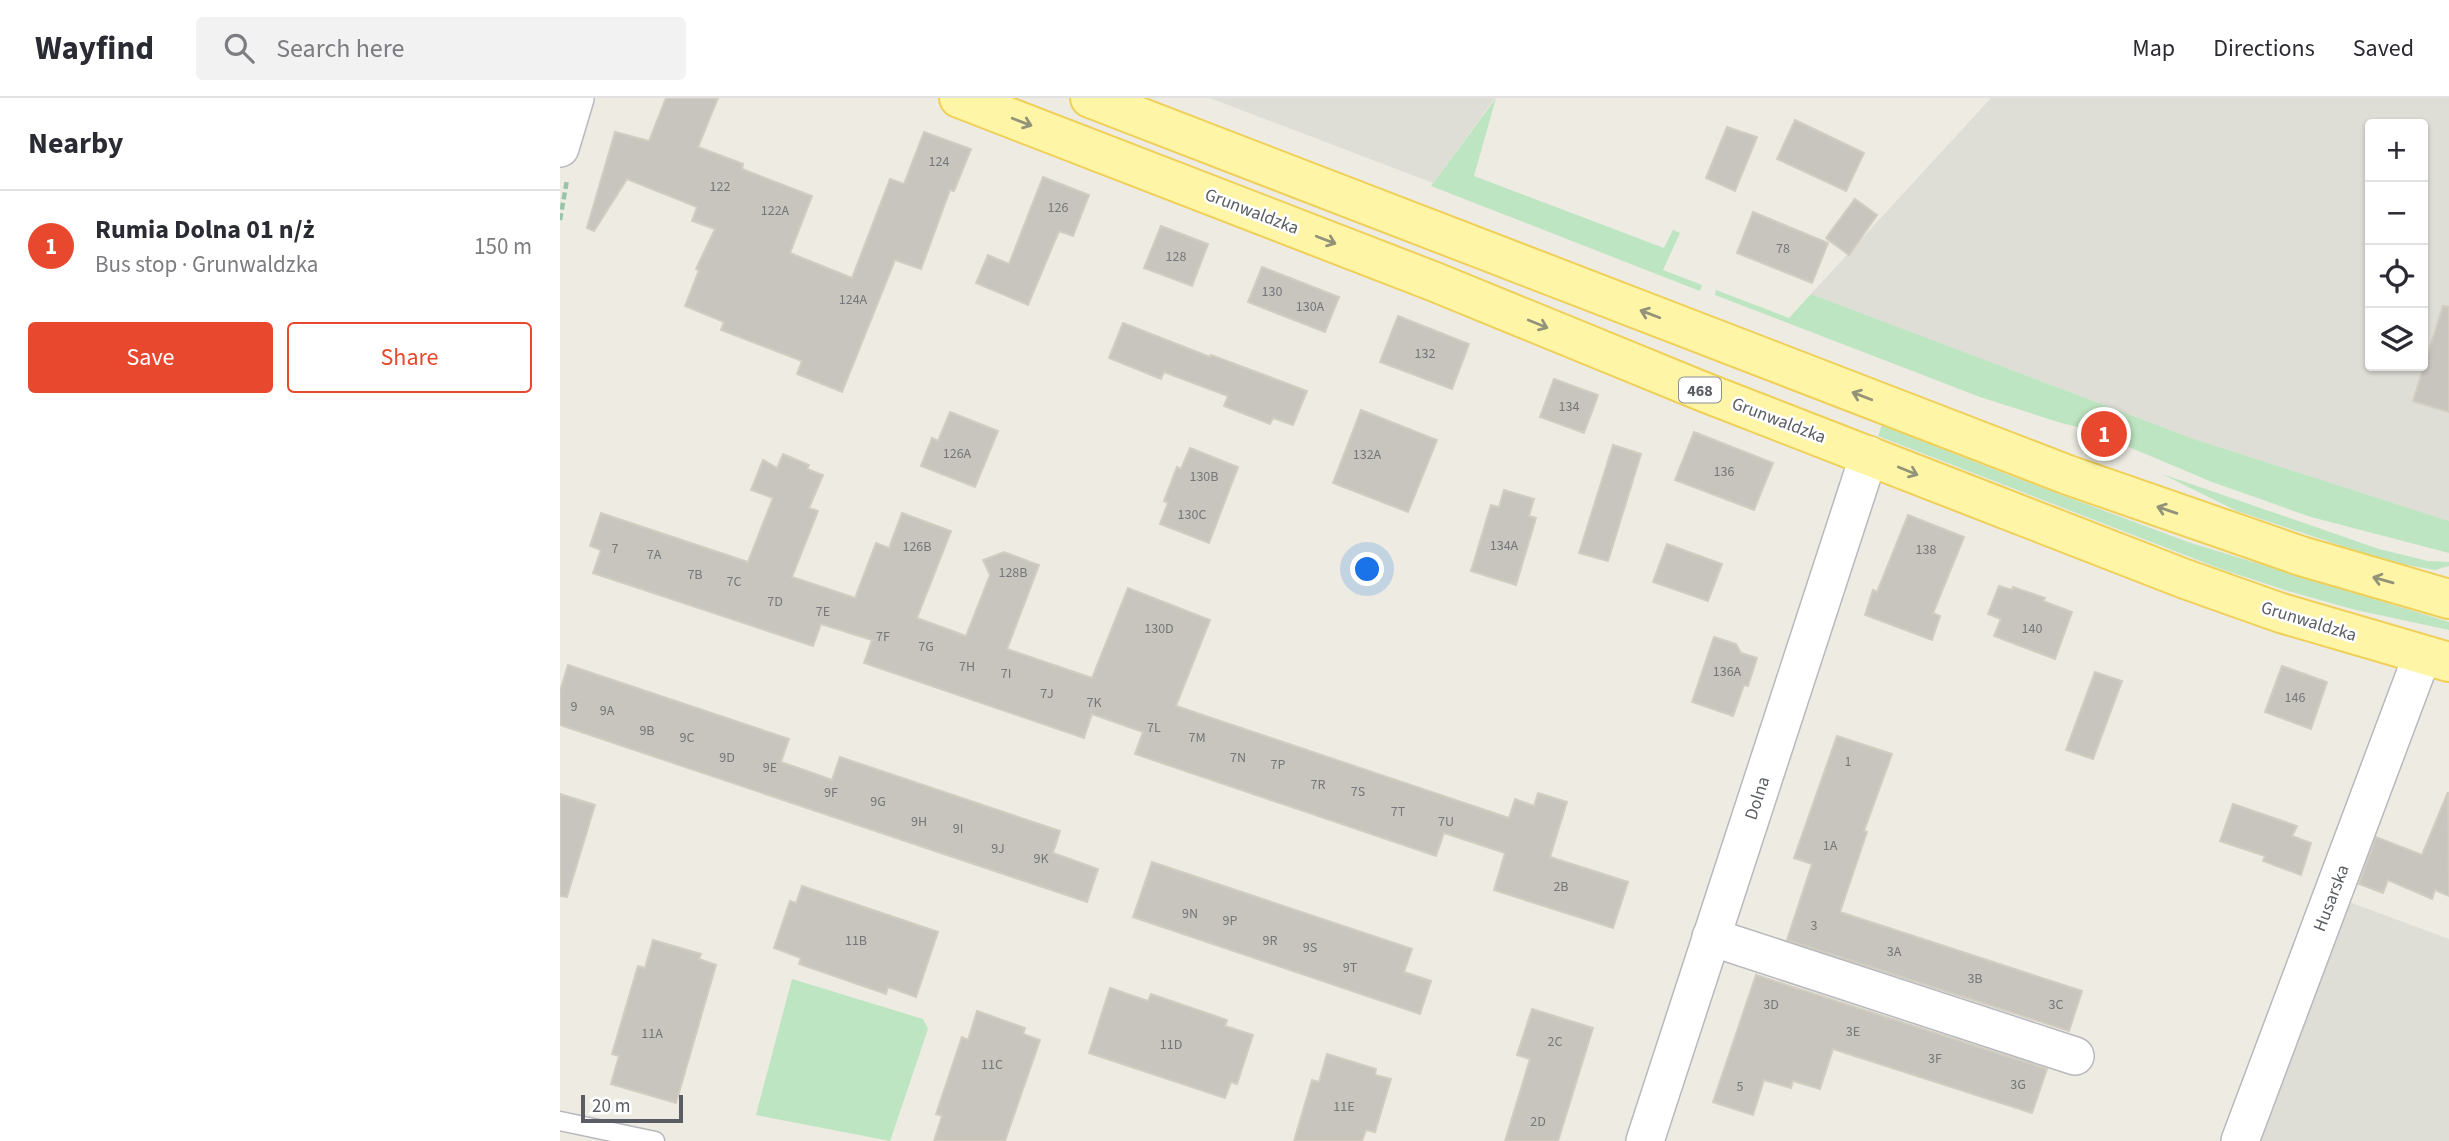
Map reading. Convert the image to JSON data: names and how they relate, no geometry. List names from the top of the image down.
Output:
{
  "streets": {
    "main road": ["Grunwaldzka", "468"],
    "street": ["Dolna", "Husarska"]
  },
  "crossings": [
    ["Grunwaldzka", "Dolna"],
    ["Grunwaldzka", "Husarska"]
  ],
  "house_numbers": [
    "124",
    "122",
    "126",
    "122A",
    "78",
    "128",
    "130",
    "124A",
    "130A",
    "132",
    "134",
    "126A",
    "132A",
    "136",
    "130B",
    "130C",
    "134A",
    "126B",
    "7",
    "138",
    "7A",
    "128B",
    "7B",
    "7C",
    "7D",
    "7E",
    "130D",
    "140",
    "7F",
    "7G",
    "7H",
    "136A",
    "7I",
    "7J",
    "146",
    "7K",
    "9",
    "9A",
    "7L",
    "9B",
    "9C",
    "7M",
    "9D",
    "7N",
    "1",
    "7P",
    "9E",
    "7R",
    "7S",
    "9F",
    "9G",
    "7T",
    "9H",
    "7U",
    "9I",
    "1A",
    "9J",
    "9K",
    "2B",
    "9N",
    "9P",
    "3",
    "11B",
    "9R",
    "9S",
    "3A",
    "9T",
    "3B",
    "3D",
    "3C",
    "3E",
    "11A",
    "2C",
    "11D",
    "3F",
    "11C",
    "3G",
    "5",
    "11E",
    "2D"
  ],
  "scale_bar": "20 m",
  "page": {
    "header": "Wayfind",
    "search": "Search here",
    "nav": ["Map", "Directions", "Saved"],
    "heading": "Nearby",
    "map_buttons": ["+", "−"],
    "list": [
      {
        "mark": "1",
        "name": "Rumia Dolna 01 n/ż",
        "note": "Bus stop · Grunwaldzka",
        "value": "150 m"
      }
    ],
    "buttons": ["Save", "Share"],
    "pins": "1",
    "scale": "20 m"
  }
}
